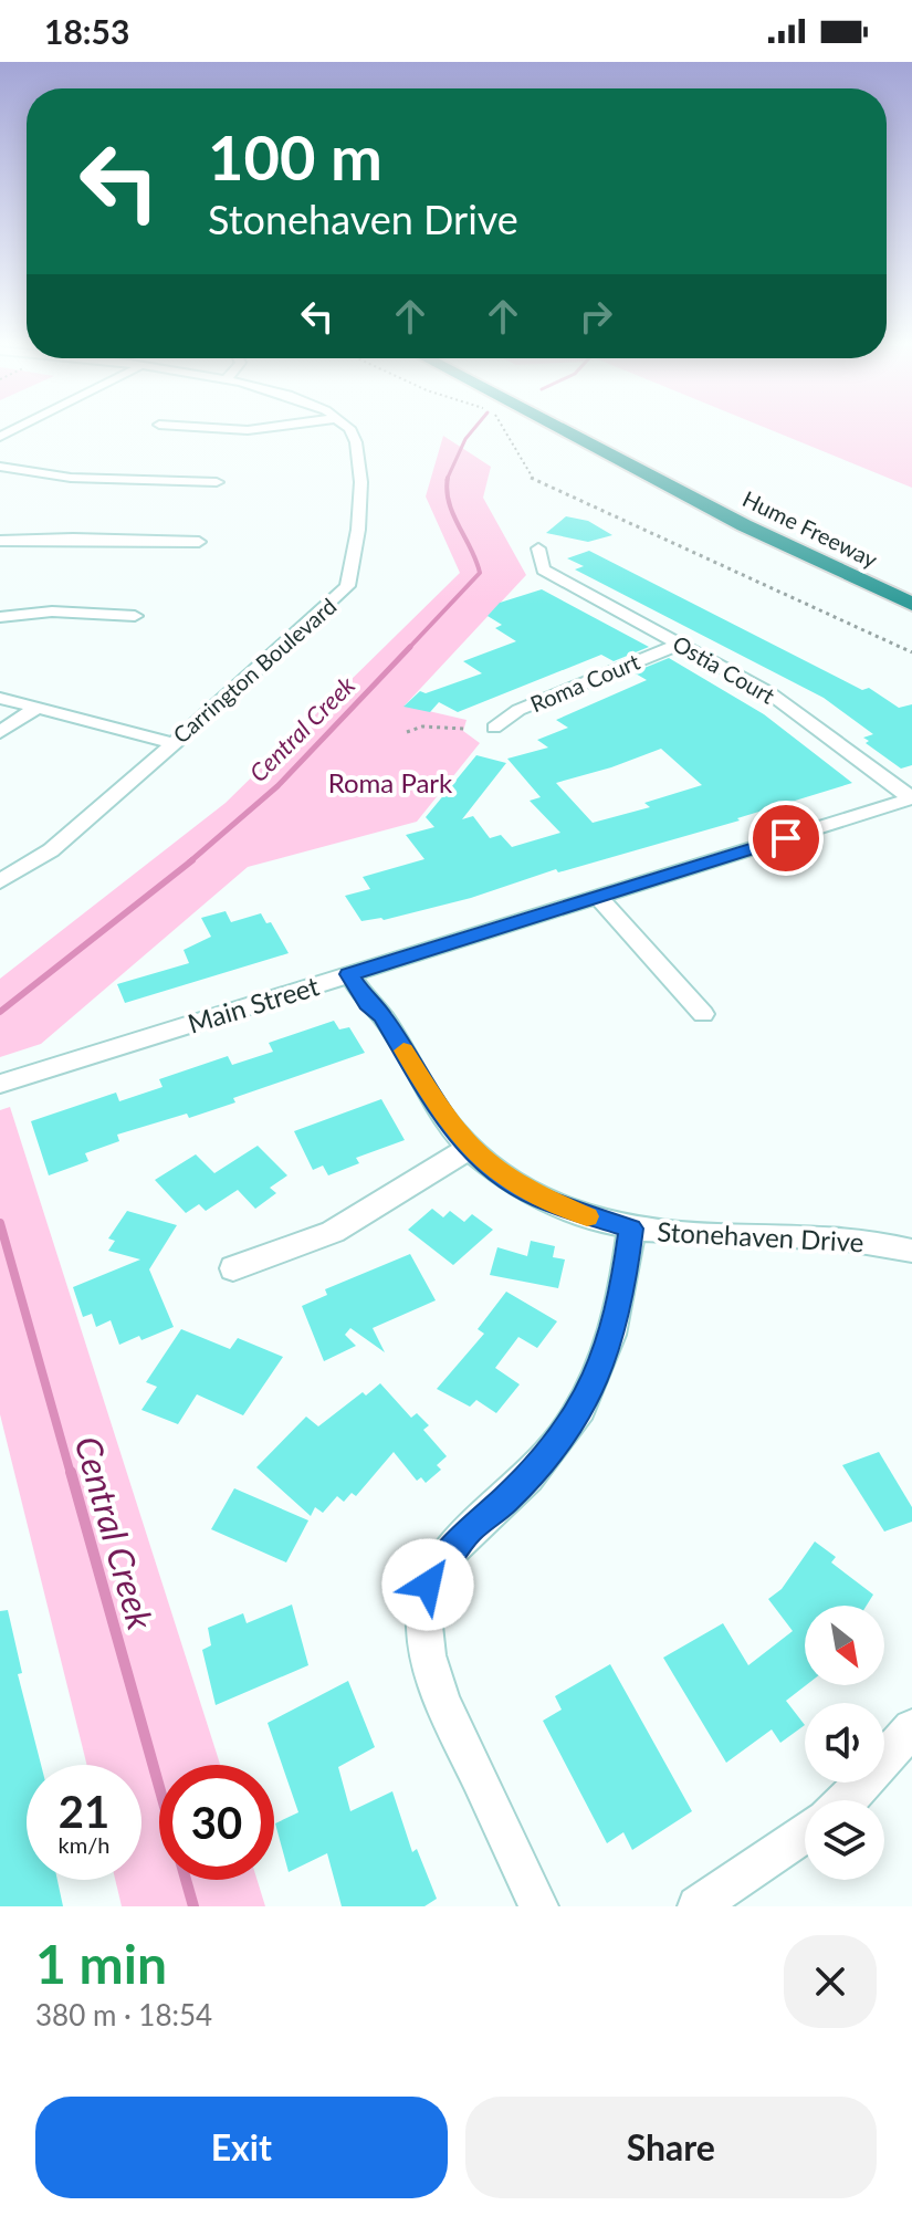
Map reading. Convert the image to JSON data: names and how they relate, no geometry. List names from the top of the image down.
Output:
{
  "streets": {
    "highway": ["Hume Freeway"],
    "street": [
      "Ostia Court",
      "Carrington Boulevard",
      "Roma Court",
      "Main Street",
      "Stonehaven Drive"
    ]
  },
  "crossings": [
    ["Ostia Court", "Roma Court"],
    ["Ostia Court", "Main Street"],
    ["Main Street", "Stonehaven Drive"]
  ],
  "water": ["Central Creek"],
  "parks": ["Roma Park"],
  "north": "bottom right",
  "page": {
    "status": "18:53",
    "turn": ["100 m", "Stonehaven Drive"],
    "speed": "21 km/h",
    "limit": "30",
    "heading": ["1 min", "380 m · 18:54"],
    "buttons": ["Exit", "Share"]
  }
}
